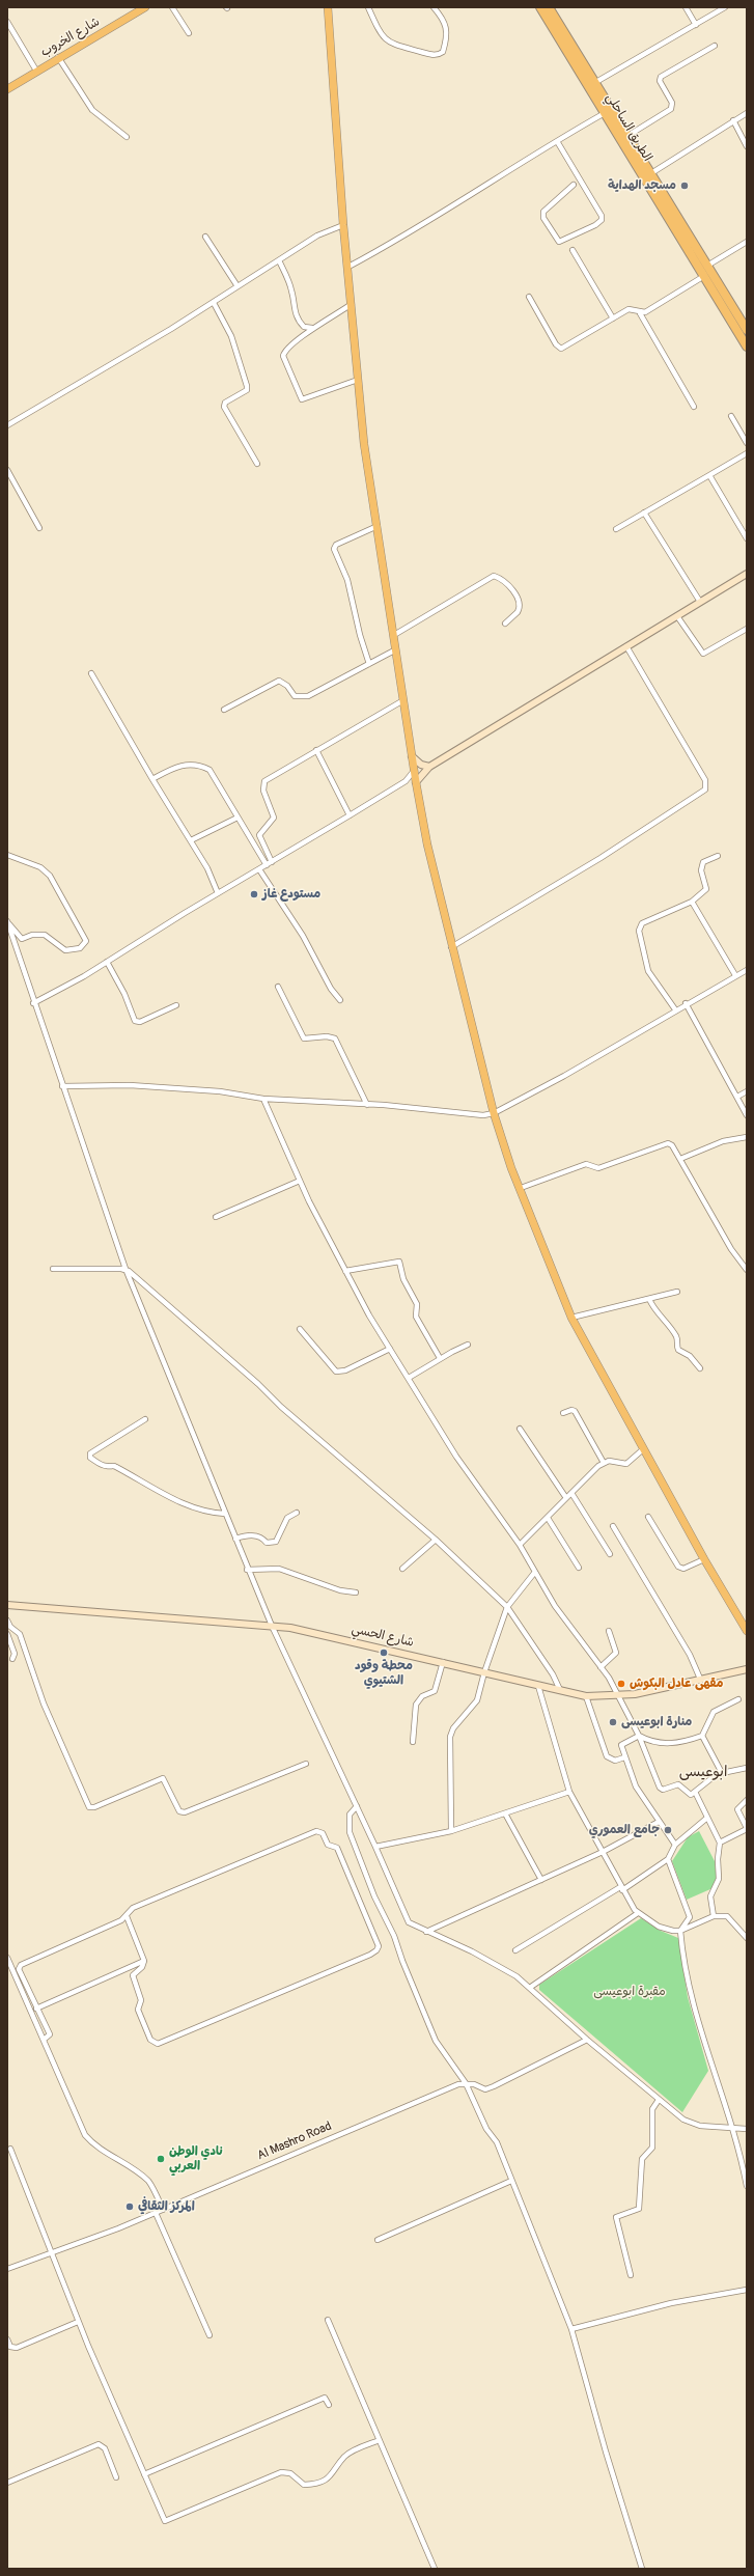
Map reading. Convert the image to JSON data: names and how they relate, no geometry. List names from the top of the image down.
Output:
{
  "streets": {
    "highway": ["الطريق الساحلي"],
    "main road": ["شارع الخروب"],
    "street": ["شارع الحسي", "Al Mashro Road"]
  },
  "districts": ["ابوعيسى"],
  "parks": ["مقبرة ابوعيسى"],
  "places": [
    "مسجد الهداية",
    "مستودع غاز",
    "محطة وقود الشتيوي",
    "مقهى عادل البكوش",
    "منارة ابوعيسى",
    "جامع العموري",
    "نادي الوطن العربي",
    "المركز الثقافي"
  ]
}
